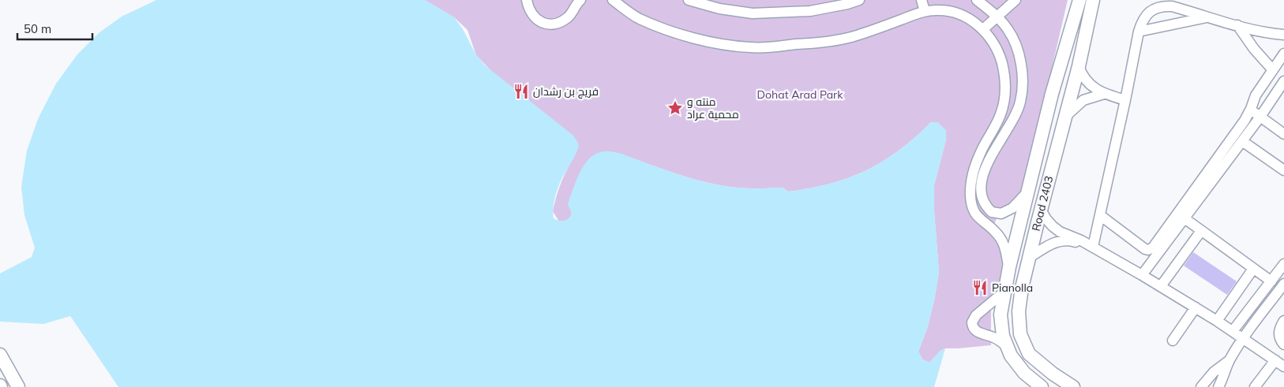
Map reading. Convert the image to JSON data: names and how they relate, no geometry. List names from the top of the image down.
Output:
{
  "streets": {
    "main road": ["Road 2403"]
  },
  "parks": ["Dohat Arad Park"],
  "places": {
    "restaurant": ["فريج بن رشدان", "Pianolla"],
    "place": ["منته و محمية عراد"]
  },
  "scale_bar": "50 m"
}
